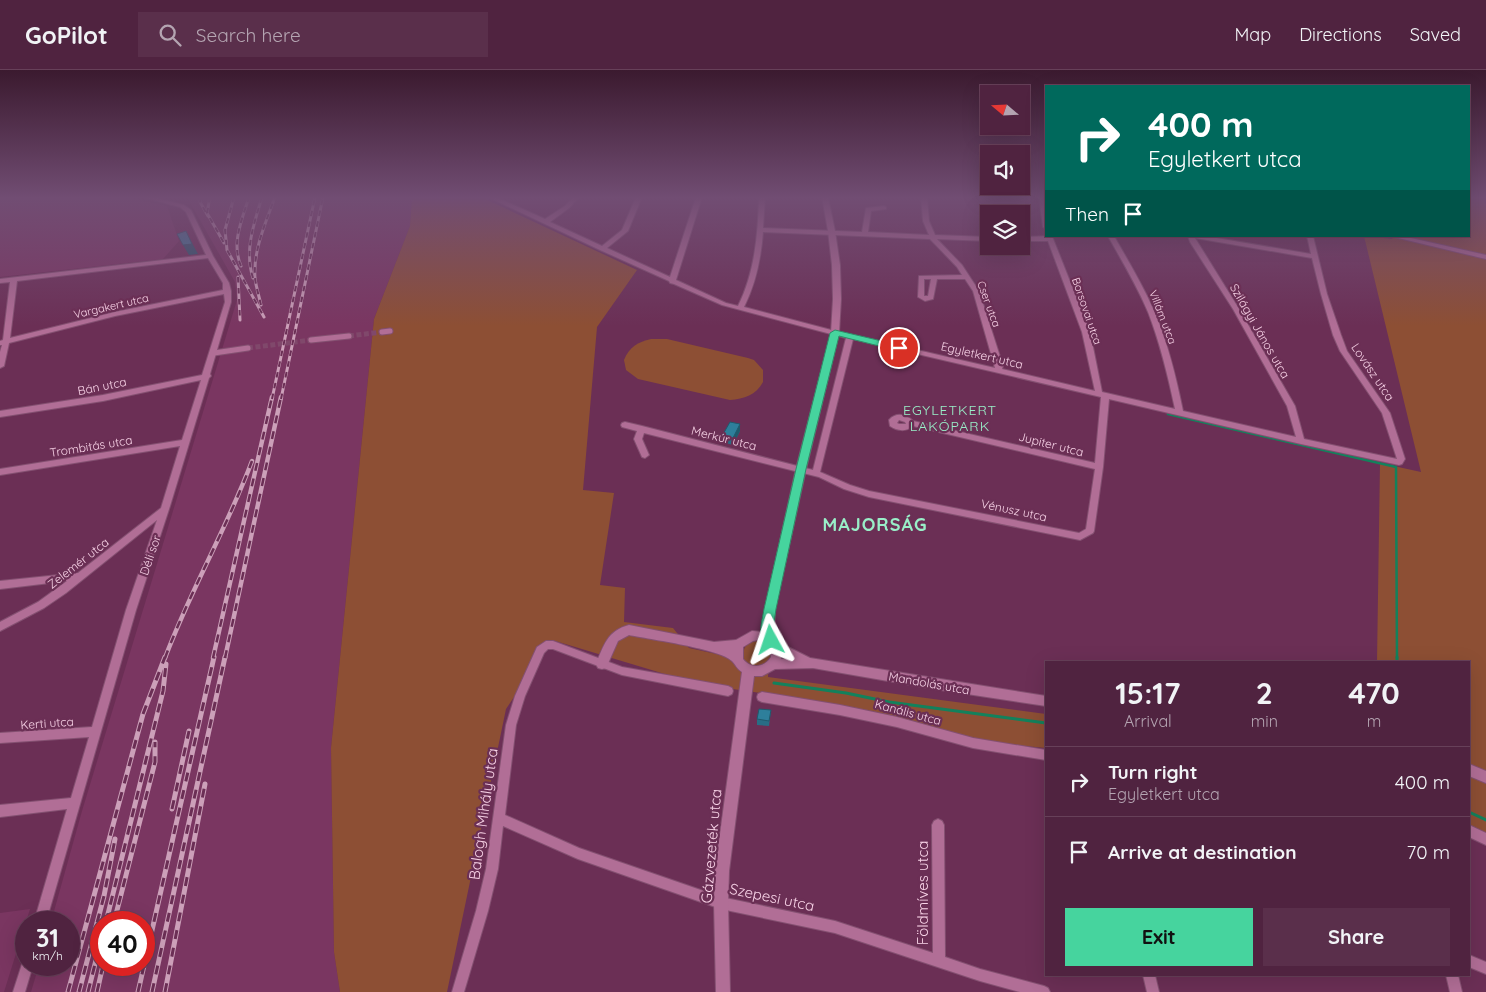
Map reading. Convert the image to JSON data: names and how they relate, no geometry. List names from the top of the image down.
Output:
{
  "streets": {
    "street": [
      "Cser utca",
      "Vargakert utca",
      "Borsovai utca",
      "Villám utca",
      "Szilágyi János utca",
      "Egyletkert utca",
      "Lovász utca",
      "Bán utca",
      "Merkúr utca",
      "Jupiter utca",
      "Trombitás utca",
      "Vénusz utca",
      "Déli sor",
      "Zelemér utca",
      "Mandolás utca",
      "Kanális utca",
      "Kerti utca",
      "Balogh Mihály utca",
      "Gázvezeték utca",
      "Földmíves utca",
      "Szepesi utca"
    ]
  },
  "crossings": [
    ["Cser utca", "Egyletkert utca"],
    ["Vargakert utca", "Déli sor"],
    ["Borsovai utca", "Egyletkert utca"],
    ["Borsovai utca", "Vénusz utca"],
    ["Villám utca", "Egyletkert utca"],
    ["Szilágyi János utca", "Egyletkert utca"],
    ["Egyletkert utca", "Lovász utca"],
    ["Egyletkert utca", "Vénusz utca"],
    ["Bán utca", "Déli sor"],
    ["Merkúr utca", "Vénusz utca"],
    ["Jupiter utca", "Vénusz utca"],
    ["Trombitás utca", "Déli sor"],
    ["Déli sor", "Zelemér utca"],
    ["Déli sor", "Kerti utca"],
    ["Mandolás utca", "Gázvezeték utca"],
    ["Balogh Mihály utca", "Szepesi utca"],
    ["Gázvezeték utca", "Szepesi utca"],
    ["Földmíves utca", "Szepesi utca"]
  ],
  "districts": ["EGYLETKERT LAKÓPARK", "MAJORSÁG"],
  "north": "left",
  "page": {
    "header": "GoPilot",
    "search": "Search here",
    "nav": ["Map", "Directions", "Saved"],
    "turn": ["400 m", "Egyletkert utca"],
    "then": "Then",
    "eta": [
      "15:17",
      "Arrival",
      "2",
      "min",
      "470",
      "m"
    ],
    "list": [
      {
        "name": "Turn right",
        "note": "Egyletkert utca",
        "value": "400 m"
      },
      {
        "name": "Arrive at destination",
        "value": "70 m"
      }
    ],
    "buttons": ["Exit", "Share"],
    "speed": "31 km/h",
    "limit": "40"
  }
}
